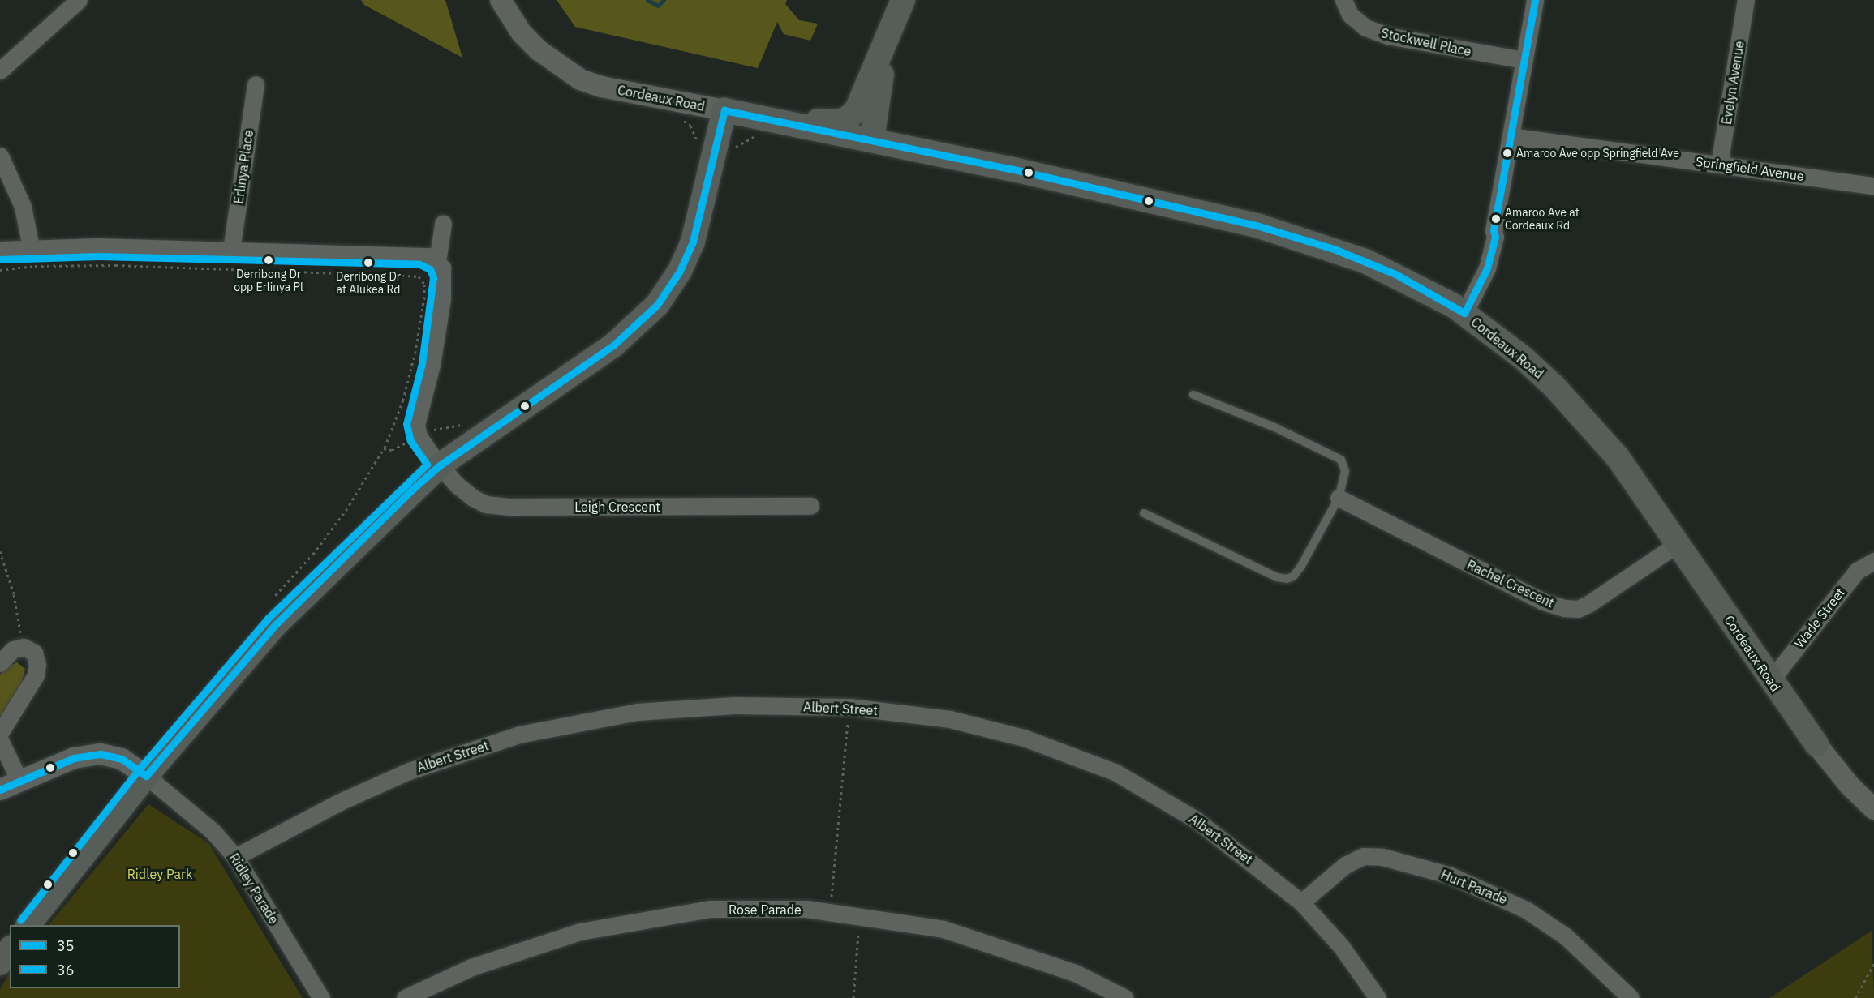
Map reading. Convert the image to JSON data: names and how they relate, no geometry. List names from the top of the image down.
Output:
{
  "streets": {
    "main road": ["Cordeaux Road"],
    "street": [
      "Stockwell Place",
      "Evelyn Avenue",
      "Erlinya Place",
      "Springfield Avenue",
      "Leigh Crescent",
      "Rachel Crescent",
      "Wade Street",
      "Albert Street",
      "Hurt Parade",
      "Ridley Parade",
      "Rose Parade"
    ]
  },
  "crossings": [
    ["Evelyn Avenue", "Springfield Avenue"],
    ["Cordeaux Road", "Rachel Crescent"],
    ["Cordeaux Road", "Wade Street"],
    ["Albert Street", "Hurt Parade"],
    ["Albert Street", "Ridley Parade"]
  ],
  "parks": ["Ridley Park"],
  "places": [
    "Amaroo Ave opp Springfield Ave",
    "Amaroo Ave at Cordeaux Rd",
    "Derribong Dr opp Erlinya Pl",
    "Derribong Dr at Alukea Rd"
  ],
  "lines": ["transit line 35", "transit line 36"],
  "legend": ["35", "36"]
}
